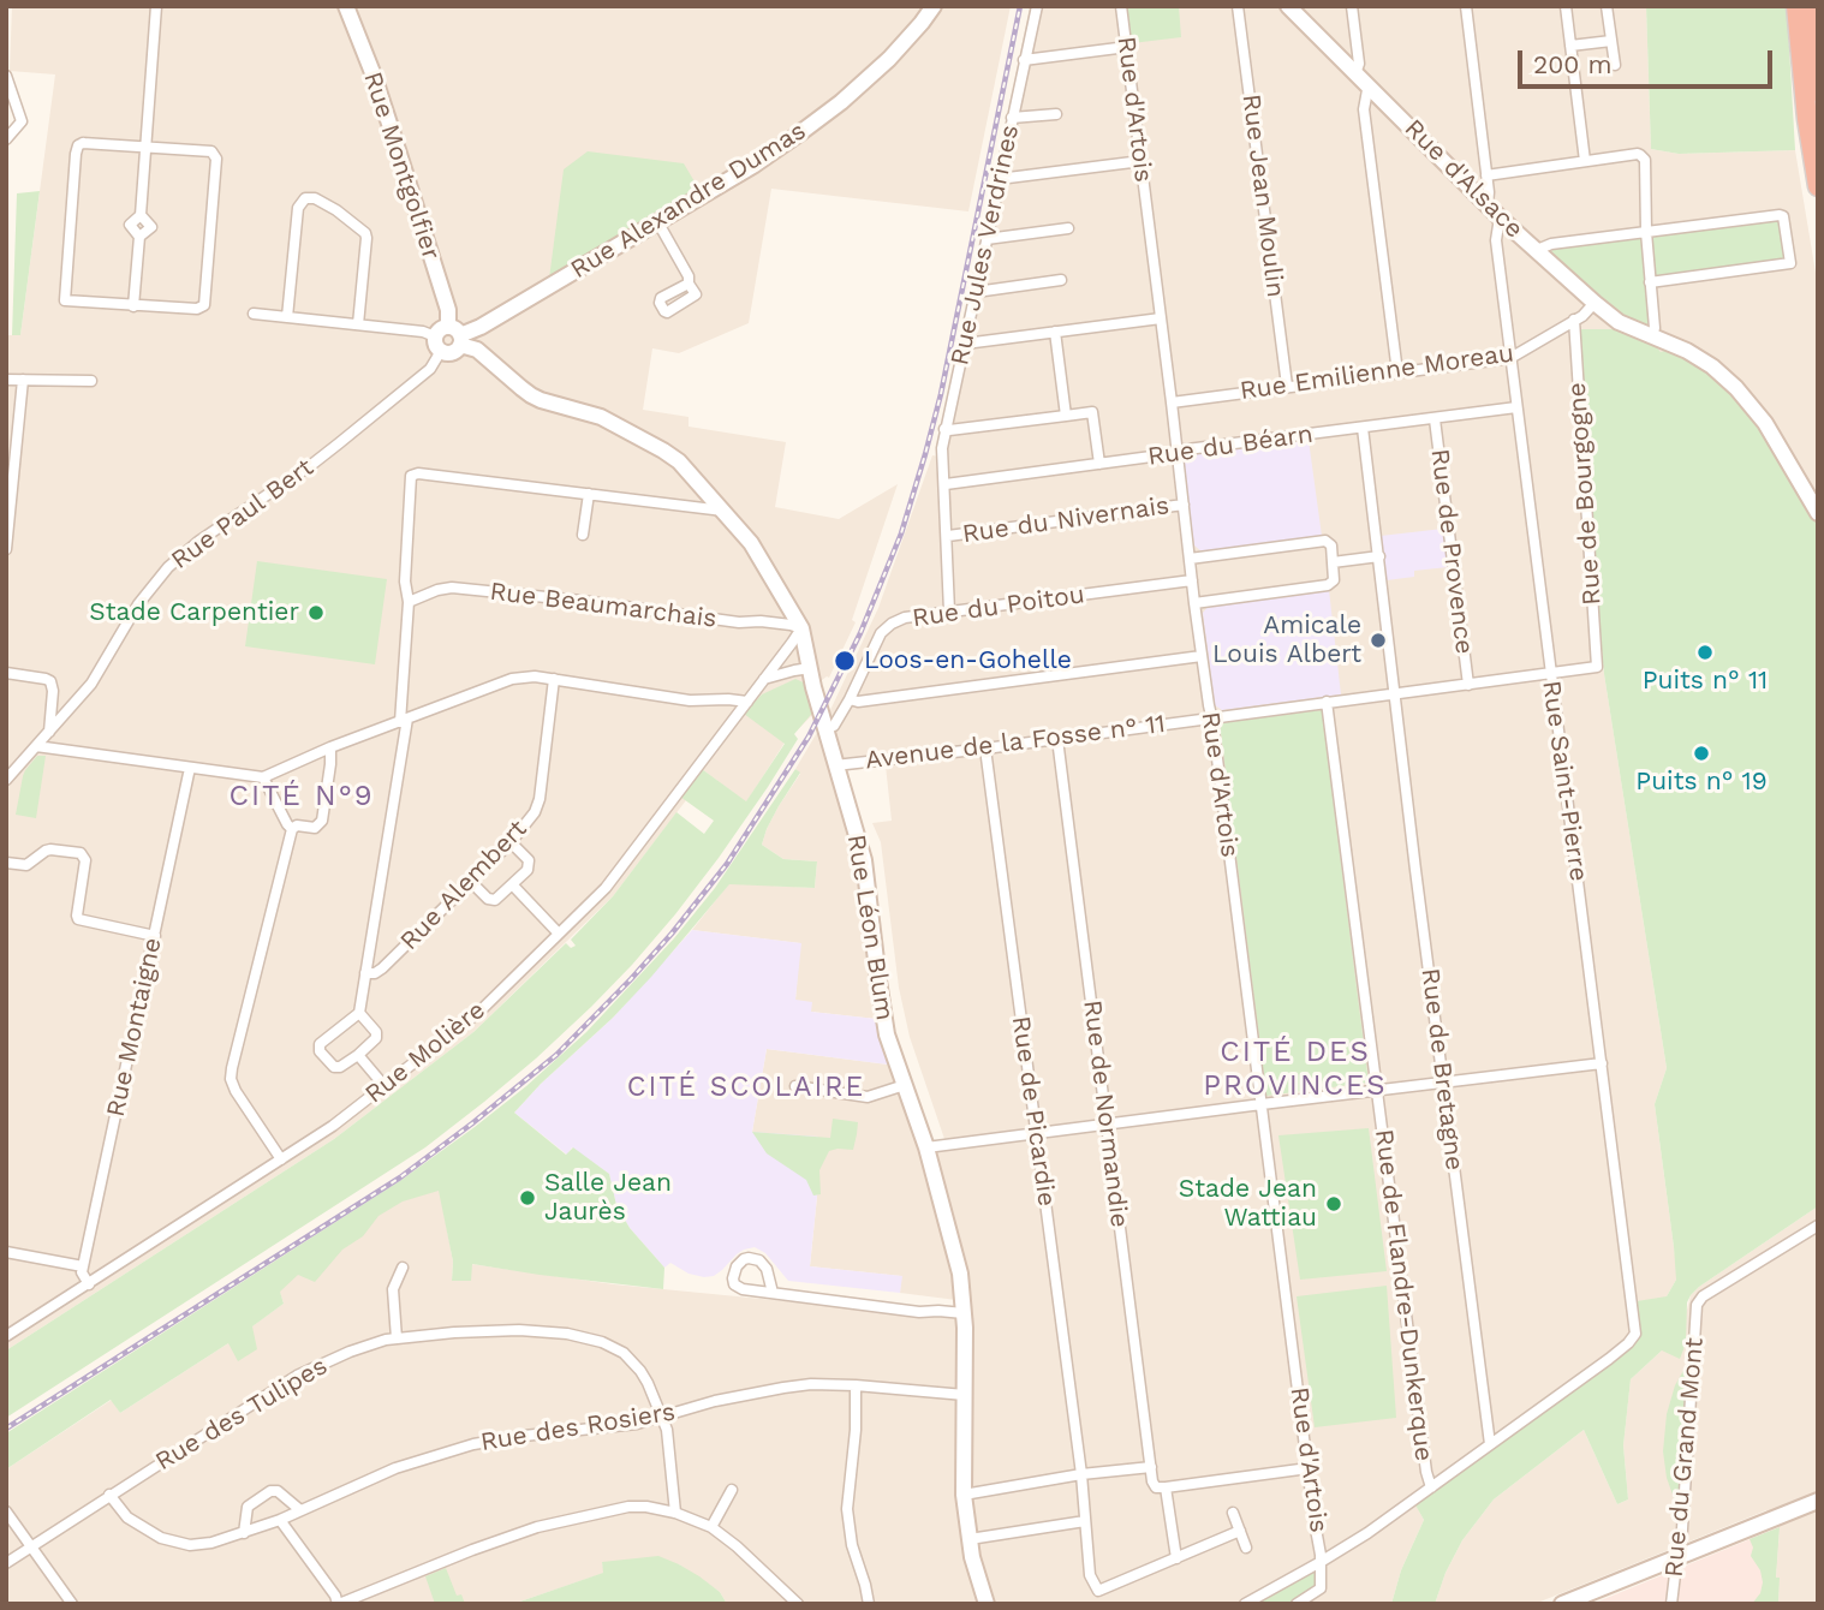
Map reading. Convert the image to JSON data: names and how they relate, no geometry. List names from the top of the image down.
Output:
{
  "streets": {
    "street": [
      "Rue d'Artois",
      "Rue Montgolfier",
      "Rue d'Alsace",
      "Rue Jean Moulin",
      "Rue Alexandre Dumas",
      "Rue Jules Verdrines",
      "Rue Emilienne Moreau",
      "Rue du Béarn",
      "Rue de Bourgogne",
      "Rue Paul Bert",
      "Rue du Nivernais",
      "Rue de Provence",
      "Rue Beaumarchais",
      "Rue du Poitou",
      "Avenue de la Fosse n° 11",
      "Rue Saint-Pierre",
      "Rue Alembert",
      "Rue Léon Blum",
      "Rue Montaigne",
      "Rue Molière",
      "Rue de Bretagne",
      "Rue de Picardie",
      "Rue de Normandie",
      "Rue de Flandre-Dunkerque",
      "Rue des Tulipes",
      "Rue des Rosiers",
      "Rue du Grand Mont"
    ]
  },
  "crossings": [
    ["Rue d'Artois", "Rue Emilienne Moreau"],
    ["Rue d'Artois", "Rue du Béarn"],
    ["Rue d'Artois", "Rue du Nivernais"],
    ["Rue d'Artois", "Rue du Poitou"],
    ["Rue d'Artois", "Avenue de la Fosse n° 11"],
    ["Rue Montgolfier", "Rue Alexandre Dumas"],
    ["Rue Montgolfier", "Rue Paul Bert"],
    ["Rue d'Alsace", "Rue Emilienne Moreau"],
    ["Rue d'Alsace", "Rue Saint-Pierre"],
    ["Rue Jean Moulin", "Rue Emilienne Moreau"],
    ["Rue Alexandre Dumas", "Rue Paul Bert"],
    ["Rue Jules Verdrines", "Rue du Béarn"],
    ["Rue Jules Verdrines", "Rue du Nivernais"],
    ["Rue Jules Verdrines", "Rue du Poitou"],
    ["Rue Emilienne Moreau", "Rue de Bourgogne"],
    ["Rue Emilienne Moreau", "Rue Saint-Pierre"],
    ["Rue du Béarn", "Rue de Provence"],
    ["Rue du Béarn", "Rue Saint-Pierre"],
    ["Rue du Béarn", "Rue de Bretagne"],
    ["Rue de Bourgogne", "Avenue de la Fosse n° 11"],
    ["Rue de Provence", "Avenue de la Fosse n° 11"],
    ["Rue Beaumarchais", "Rue Léon Blum"],
    ["Rue Beaumarchais", "Rue Molière"],
    ["Rue du Poitou", "Rue Léon Blum"],
    ["Avenue de la Fosse n° 11", "Rue Saint-Pierre"],
    ["Avenue de la Fosse n° 11", "Rue Léon Blum"],
    ["Avenue de la Fosse n° 11", "Rue de Bretagne"],
    ["Avenue de la Fosse n° 11", "Rue de Picardie"],
    ["Avenue de la Fosse n° 11", "Rue de Normandie"],
    ["Avenue de la Fosse n° 11", "Rue de Flandre-Dunkerque"],
    ["Rue Saint-Pierre", "Rue de Bretagne"],
    ["Rue Léon Blum", "Rue Molière"],
    ["Rue Léon Blum", "Rue des Rosiers"],
    ["Rue de Picardie", "Rue de Normandie"],
    ["Rue des Tulipes", "Rue des Rosiers"]
  ],
  "districts": ["CITÉ N°9", "CITÉ DES PROVINCES", "CITÉ SCOLAIRE"],
  "places": [
    "Stade Carpentier",
    "Amicale Louis Albert",
    "Puits n° 11",
    "Loos-en-Gohelle",
    "Puits n° 19",
    "Salle Jean Jaurès",
    "Stade Jean Wattiau"
  ],
  "scale_bar": "200 m"
}
